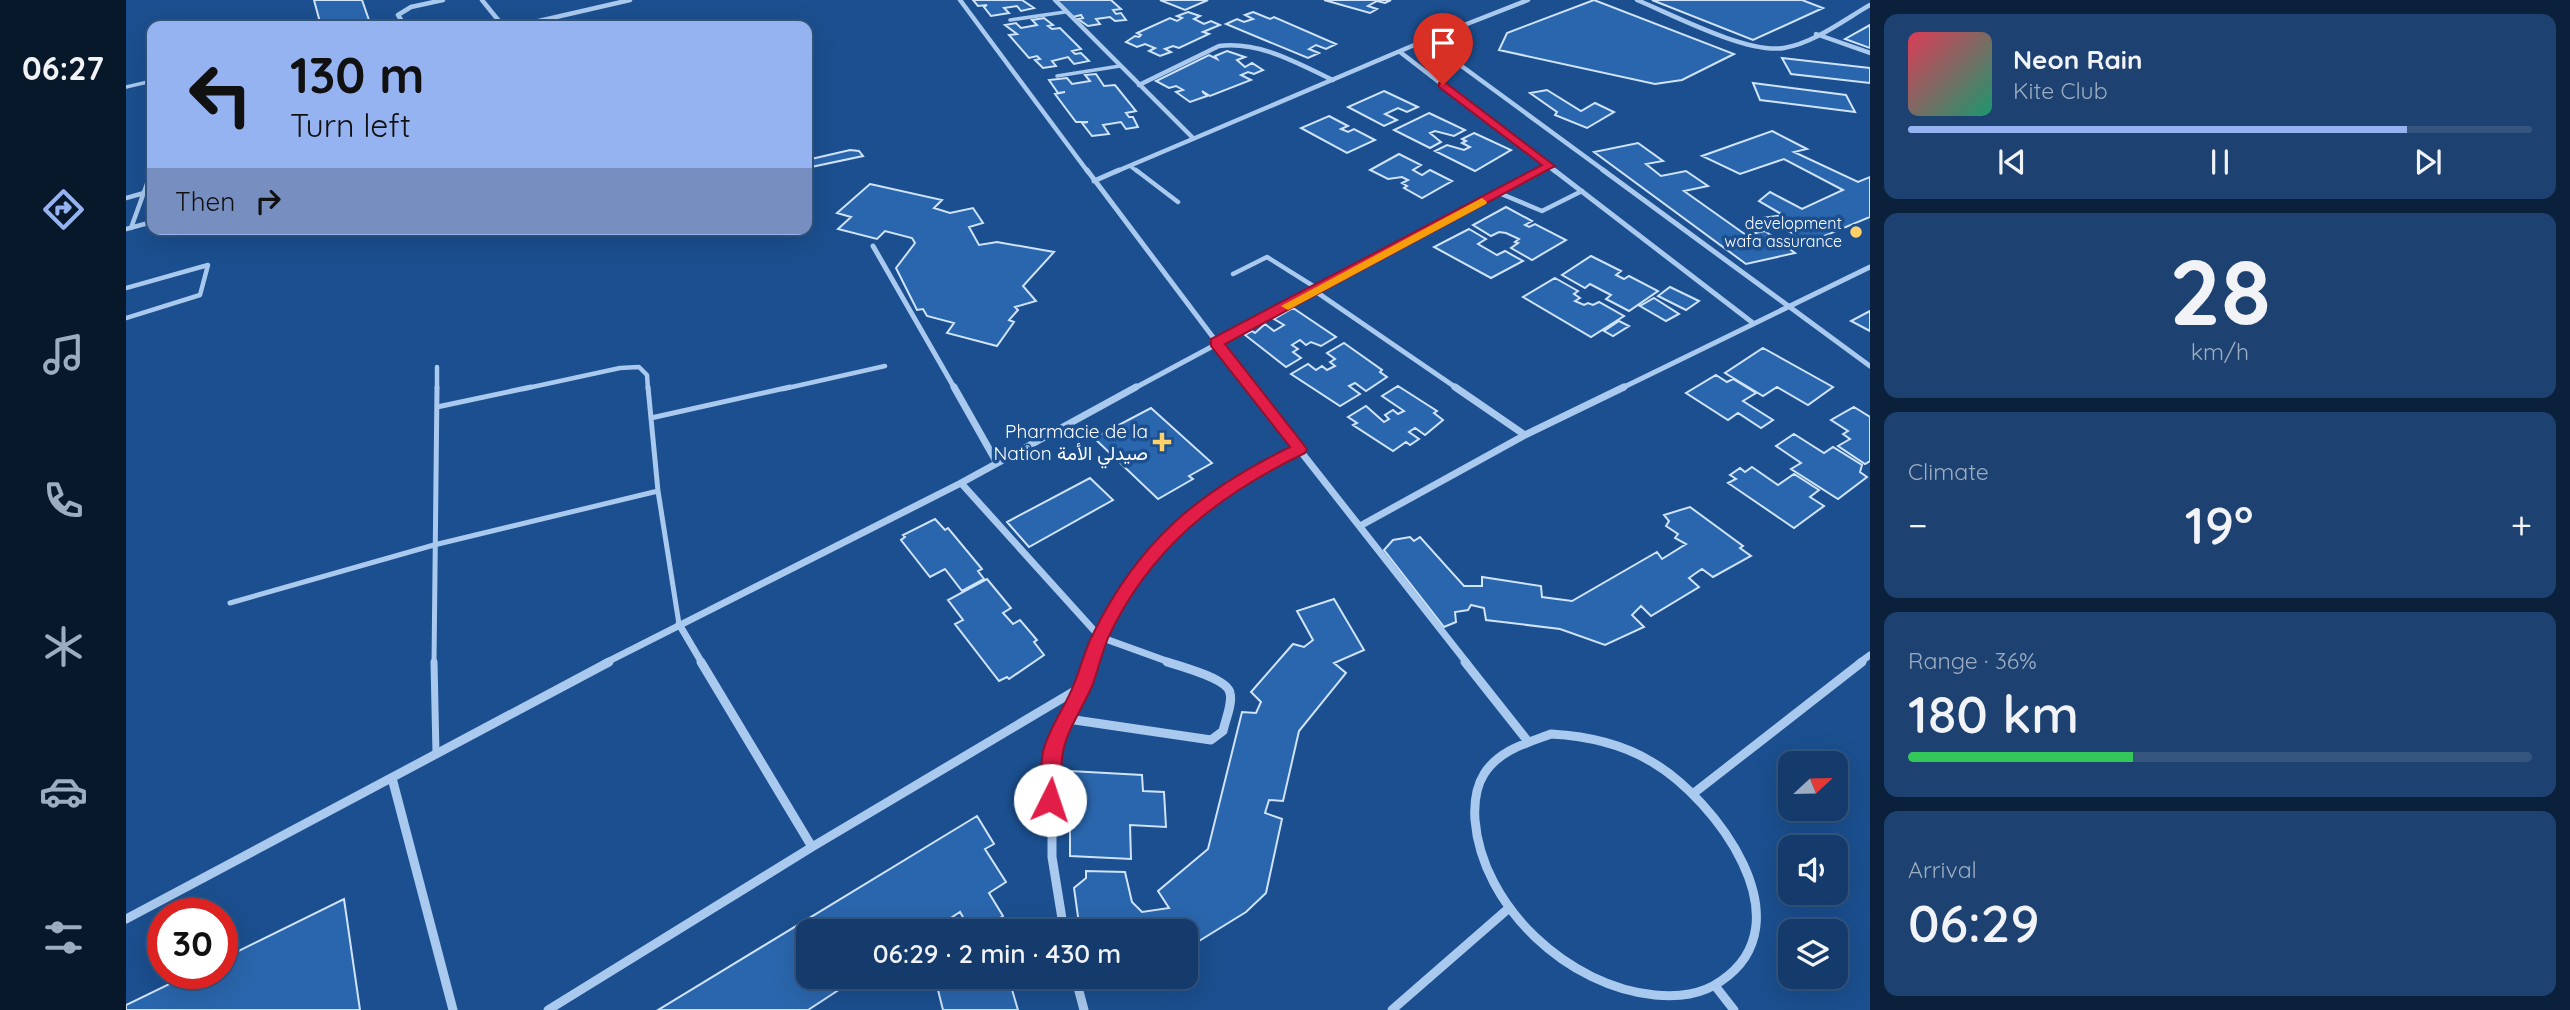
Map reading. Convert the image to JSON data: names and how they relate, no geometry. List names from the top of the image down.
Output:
{
  "places": {
    "other": ["development wafa assurance"],
    "health": ["Pharmacie de la Nation صيدلي الأمة"]
  },
  "north": "right",
  "page": {
    "tabs": "06:27",
    "turn": ["130 m", "Turn left"],
    "song": ["Neon Rain", "Kite Club"],
    "then": "Then",
    "tile": [
      ["28", "km/h"],
      "Climate",
      ["Range · 36%", "180 km"],
      ["Arrival", "06:29"]
    ],
    "heat": ["−", "19°", "+"],
    "limit": "30",
    "trip": "06:29 · 2 min · 430 m"
  }
}
